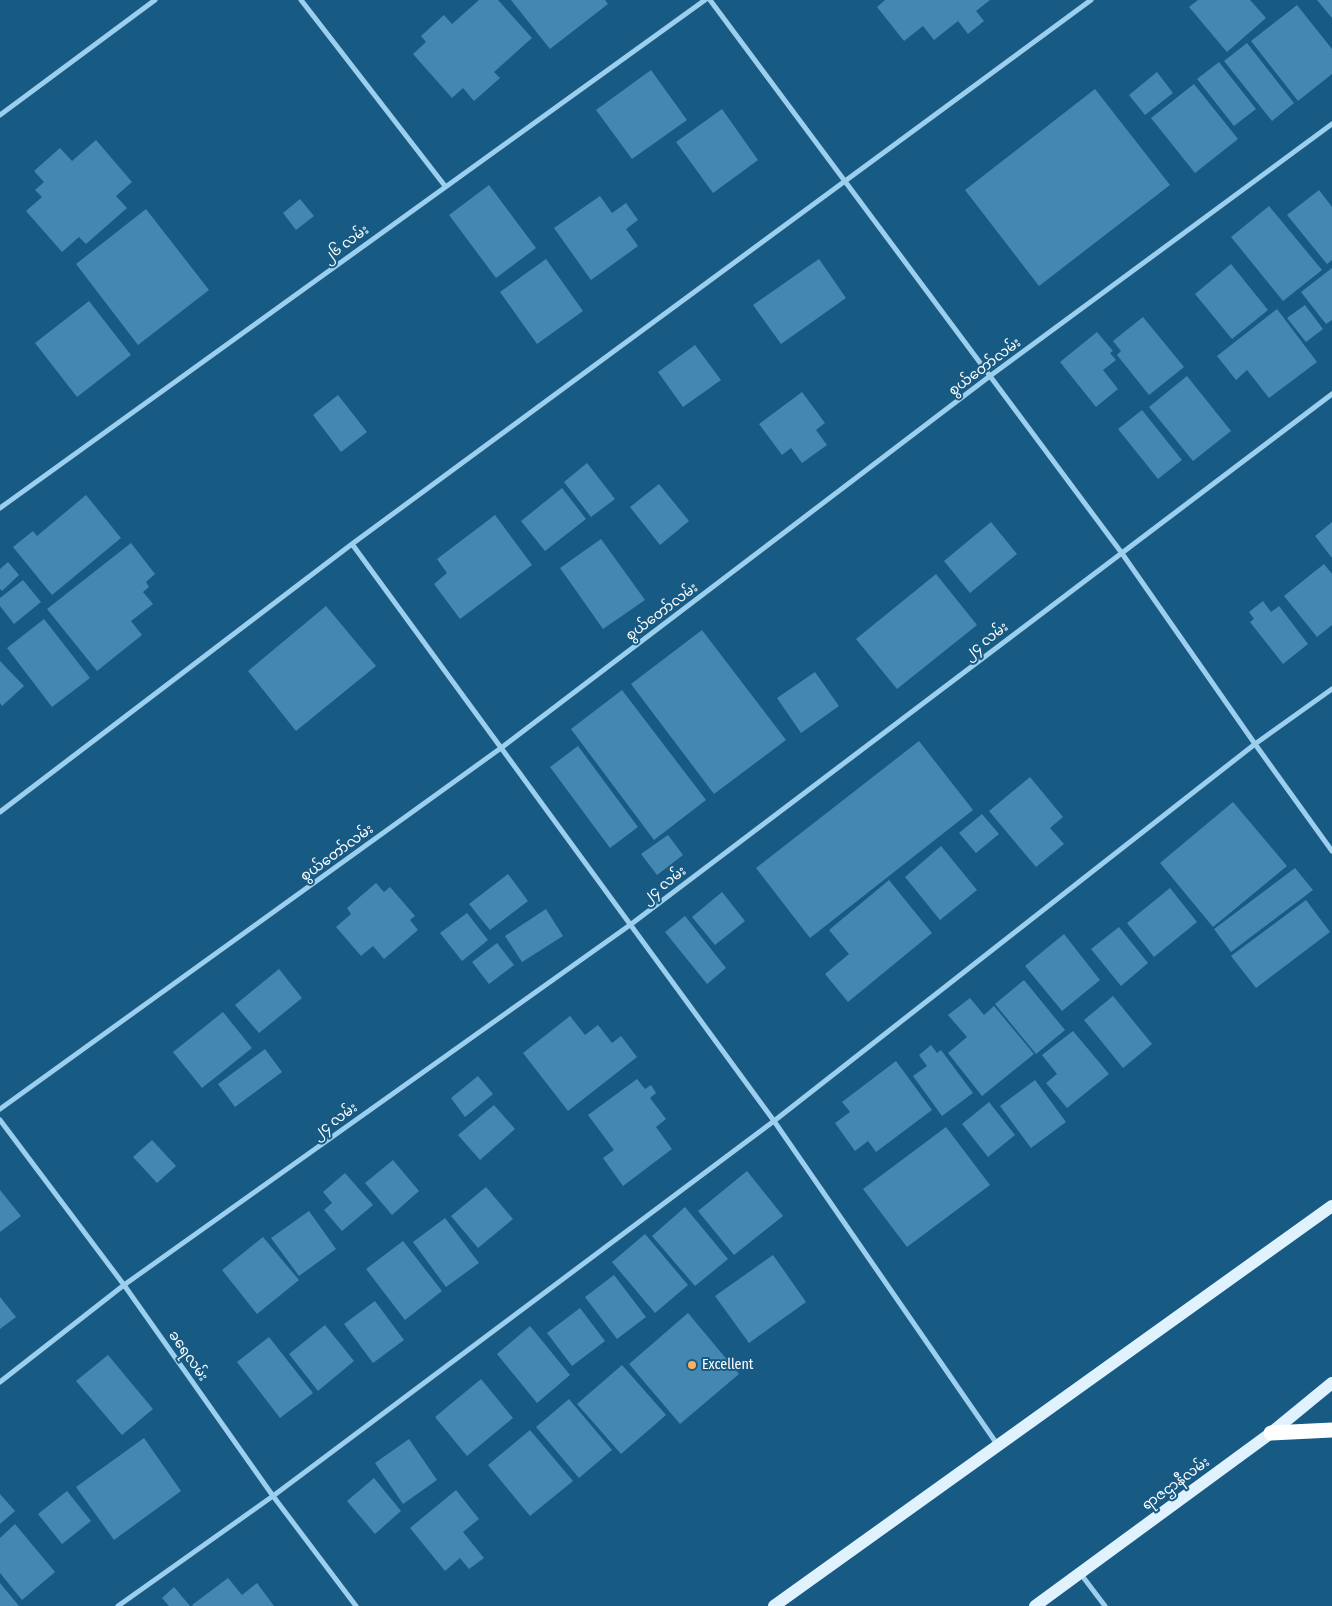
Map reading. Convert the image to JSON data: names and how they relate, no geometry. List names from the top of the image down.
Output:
{
  "streets": {
    "main road": ["ရာဇဌာနီလမ်း"],
    "street": [
      "၂၆ လမ်း",
      "စွယ်တော်လမ်း",
      "၂၄ လမ်း",
      "ခရေလမ်း"
    ]
  },
  "crossings": [
    ["၂၄ လမ်း", "ခရေလမ်း"]
  ],
  "places": ["Excellent"]
}
